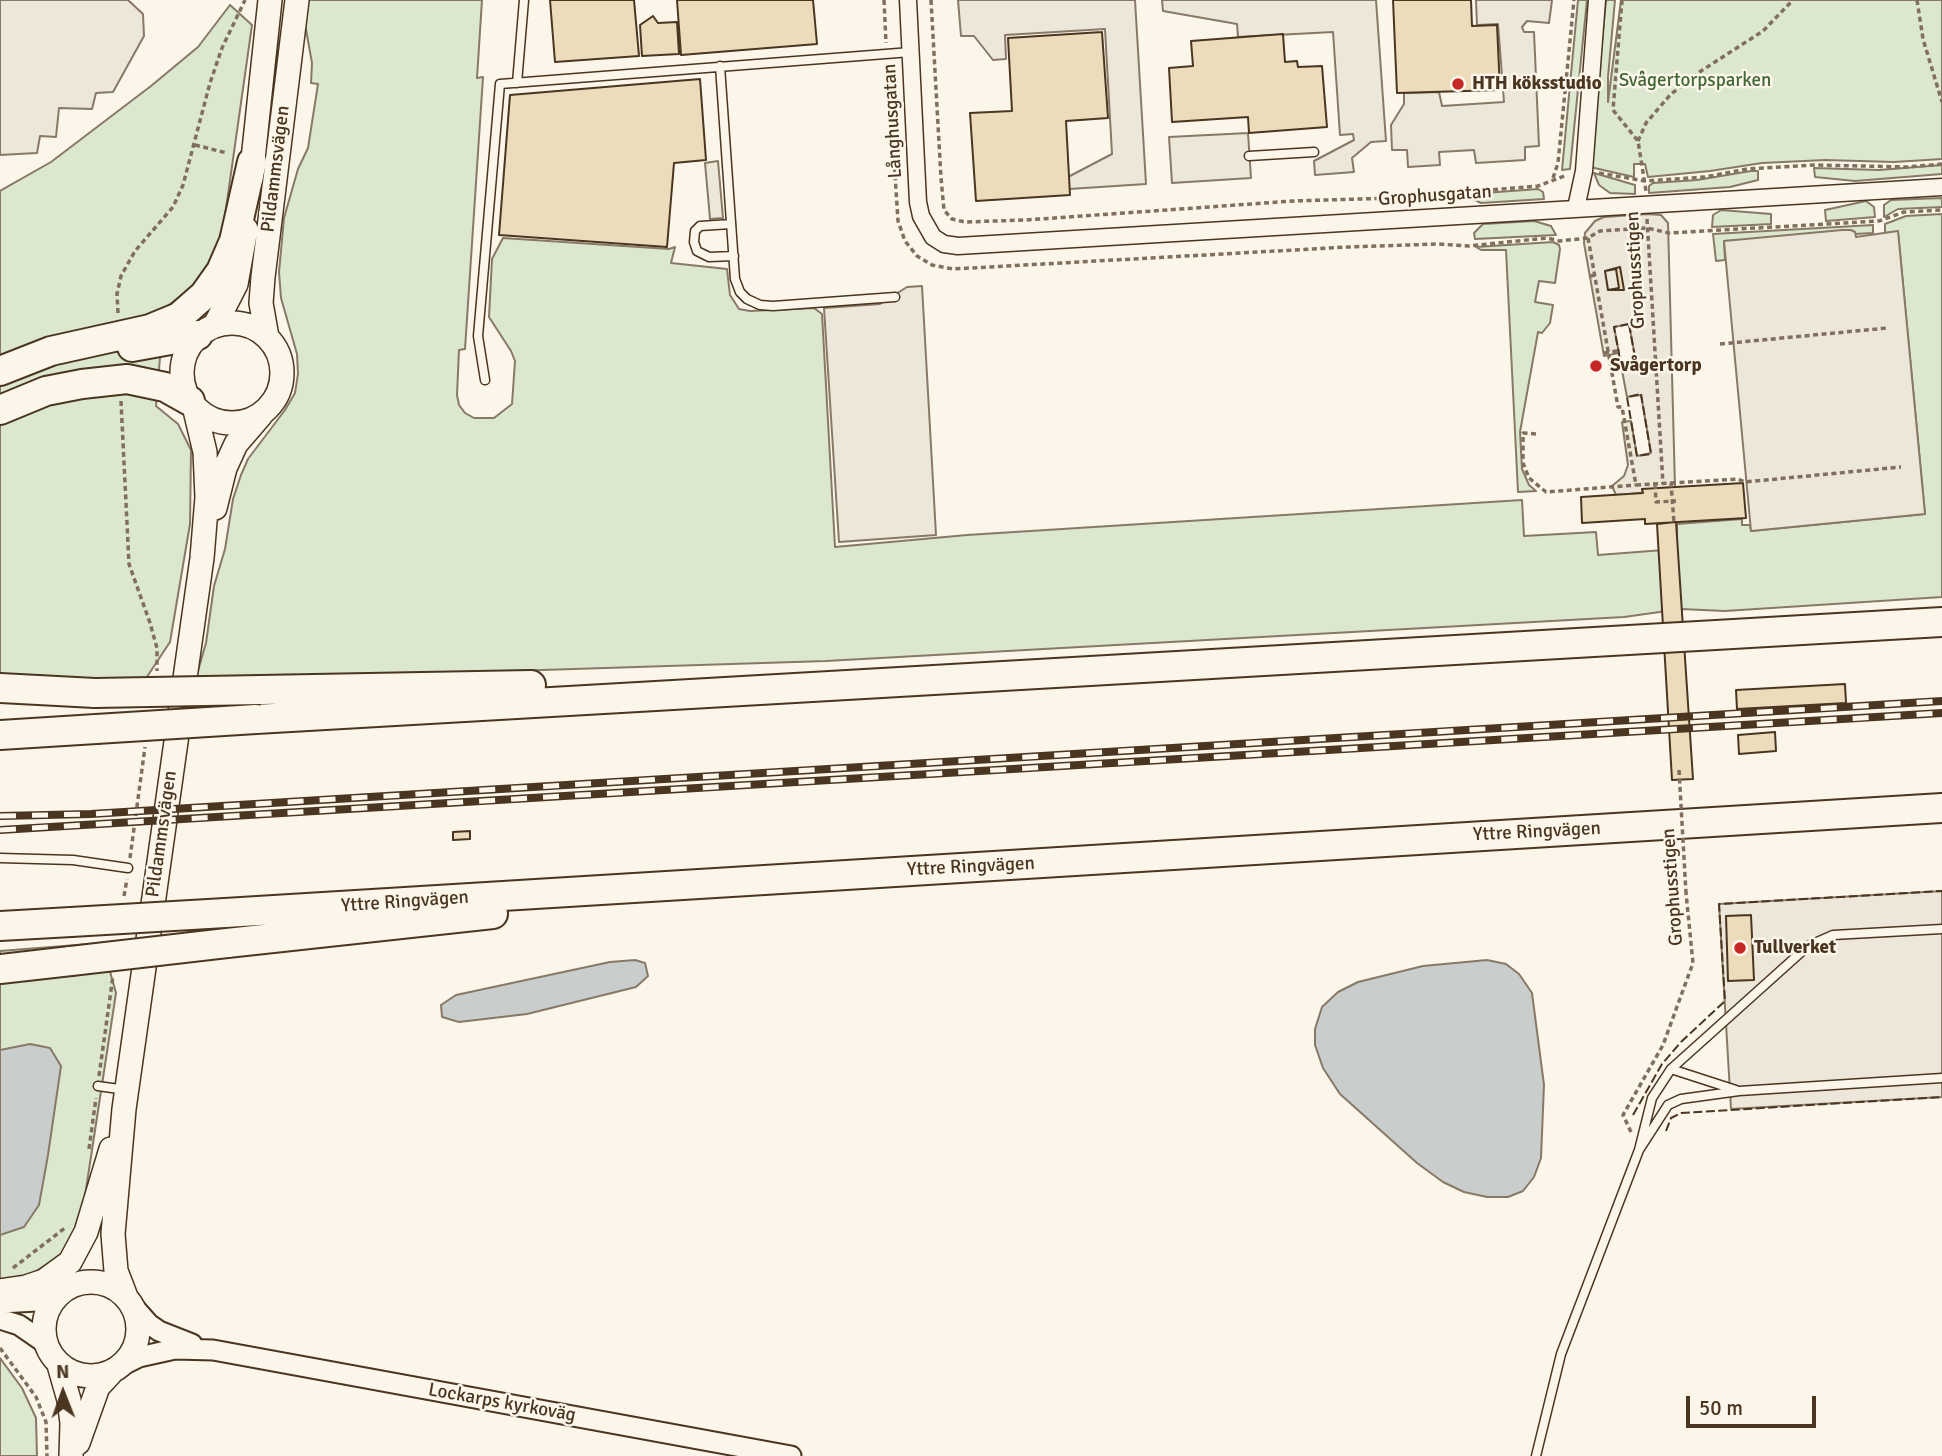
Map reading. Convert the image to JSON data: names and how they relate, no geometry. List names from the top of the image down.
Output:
{
  "streets": {
    "highway": ["Yttre Ringvägen"],
    "main road": ["Pildammsvägen"],
    "street": ["Långhusgatan", "Grophusgatan", "Lockarps kyrkoväg"],
    "path": ["Grophusstigen"]
  },
  "crossings": [
    ["Långhusgatan", "Grophusgatan"],
    ["Pildammsvägen", "Lockarps kyrkoväg"],
    ["Grophusgatan", "Grophusstigen"]
  ],
  "parks": ["Svågertorpsparken"],
  "places": ["HTH köksstudio", "Svågertorp", "Tullverket"],
  "scale_bar": "50 m",
  "north": "top"
}
